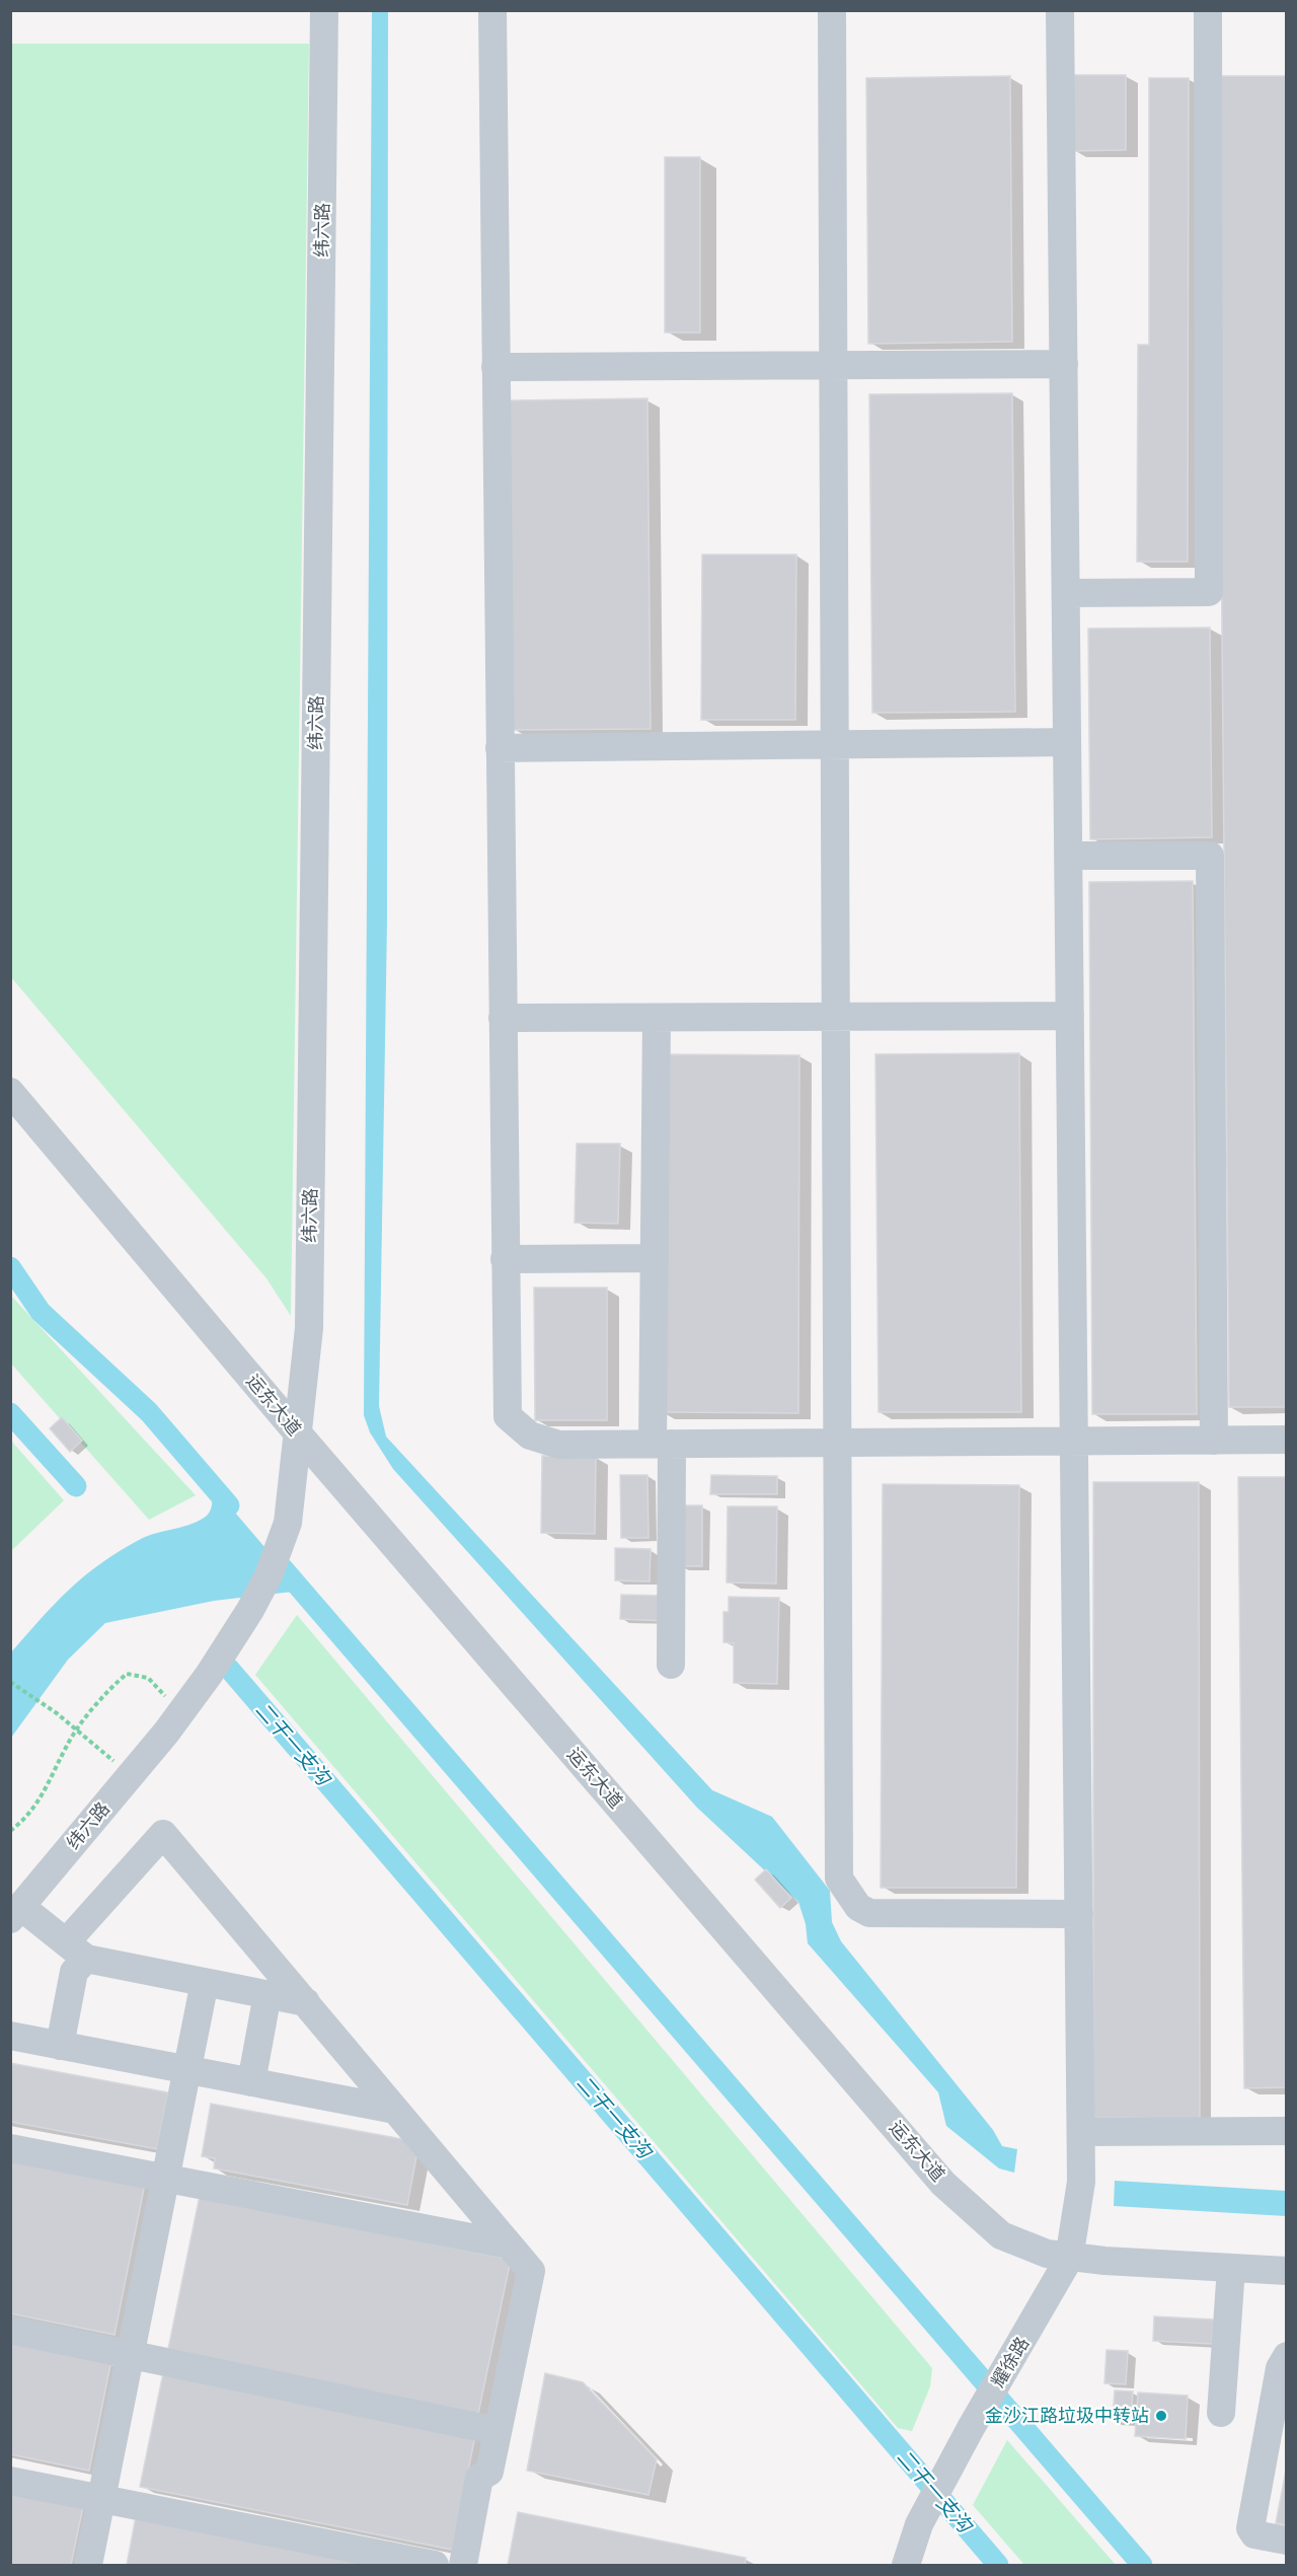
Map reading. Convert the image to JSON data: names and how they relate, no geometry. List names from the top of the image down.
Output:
{
  "streets": {
    "street": ["纬六路", "运东大道", "耀徐路"]
  },
  "crossings": [
    ["纬六路", "运东大道"],
    ["运东大道", "耀徐路"]
  ],
  "water": ["二干一支沟"],
  "places": ["金沙江路垃圾中转站"]
}
